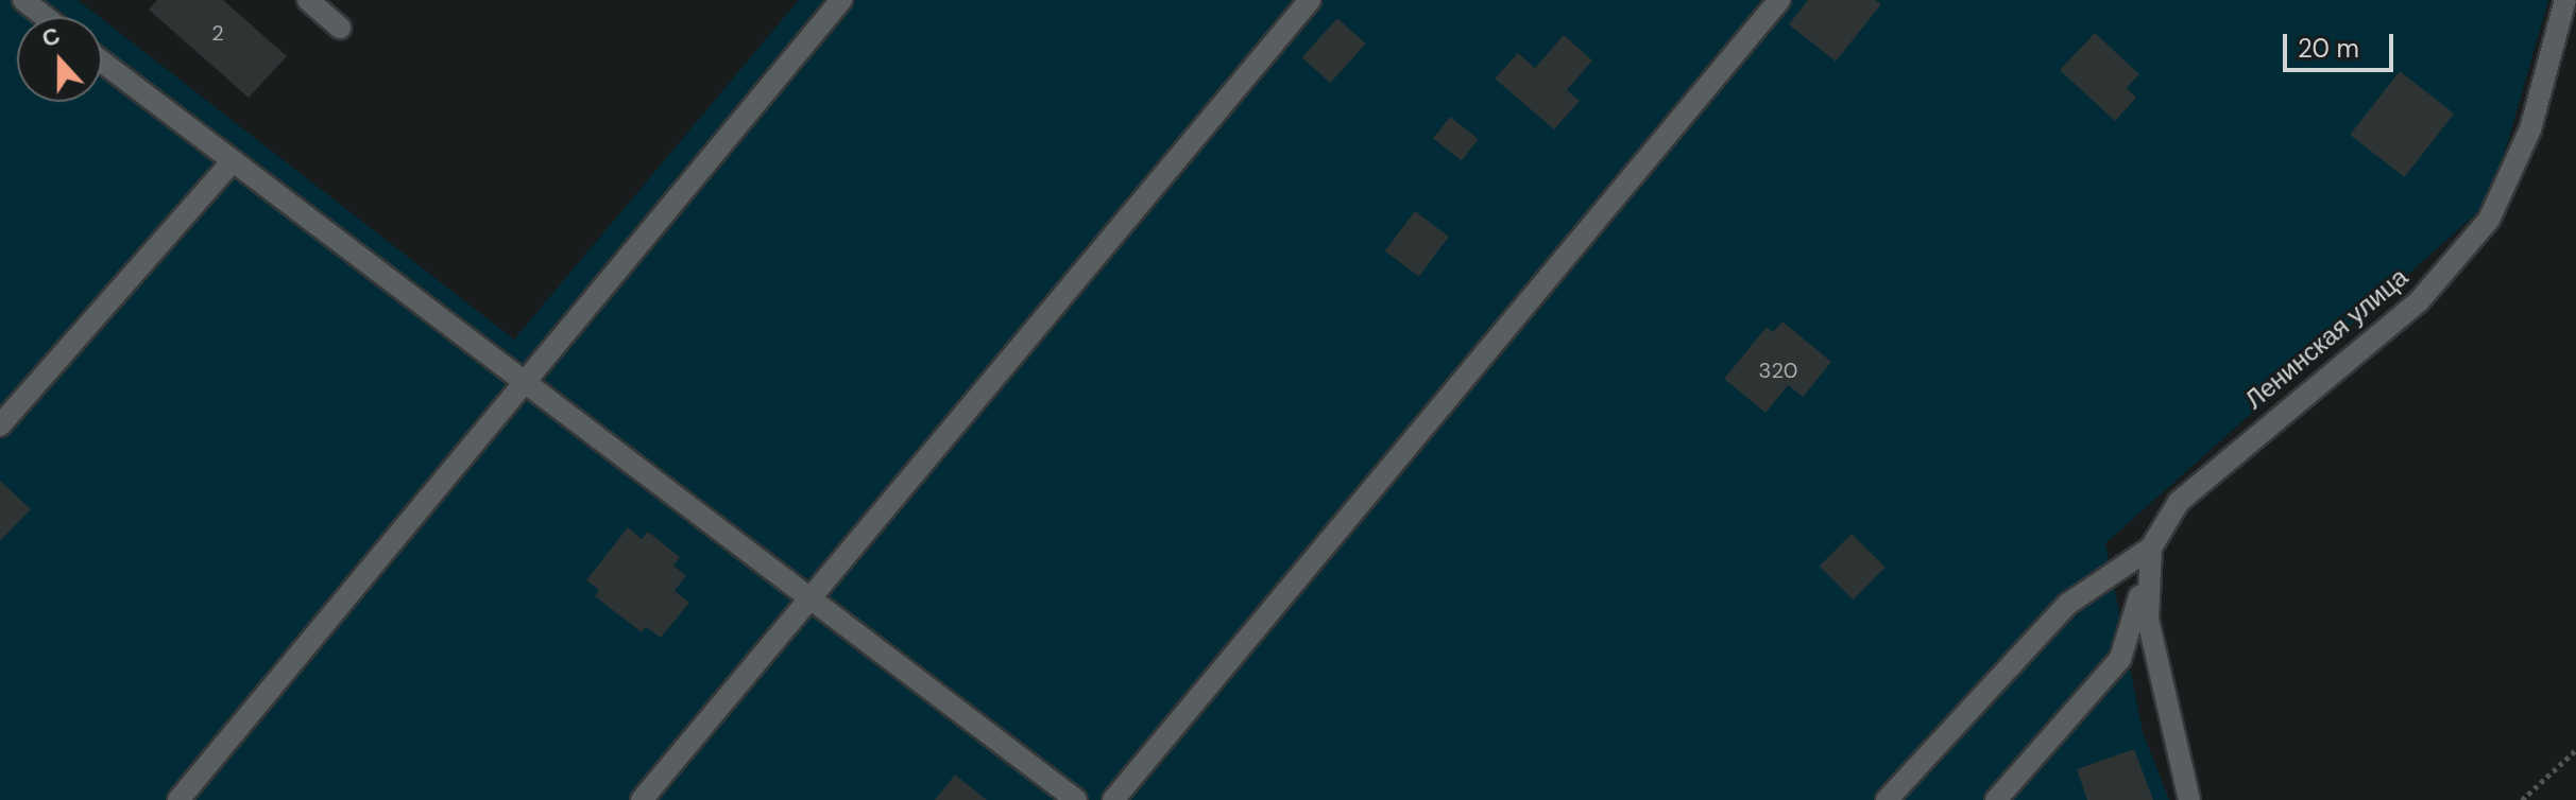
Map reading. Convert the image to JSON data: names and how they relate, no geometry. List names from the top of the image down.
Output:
{
  "streets": {
    "street": ["Ленинская улица"]
  },
  "house_numbers": ["2", "320"],
  "scale_bar": "20 m",
  "north": "top"
}
